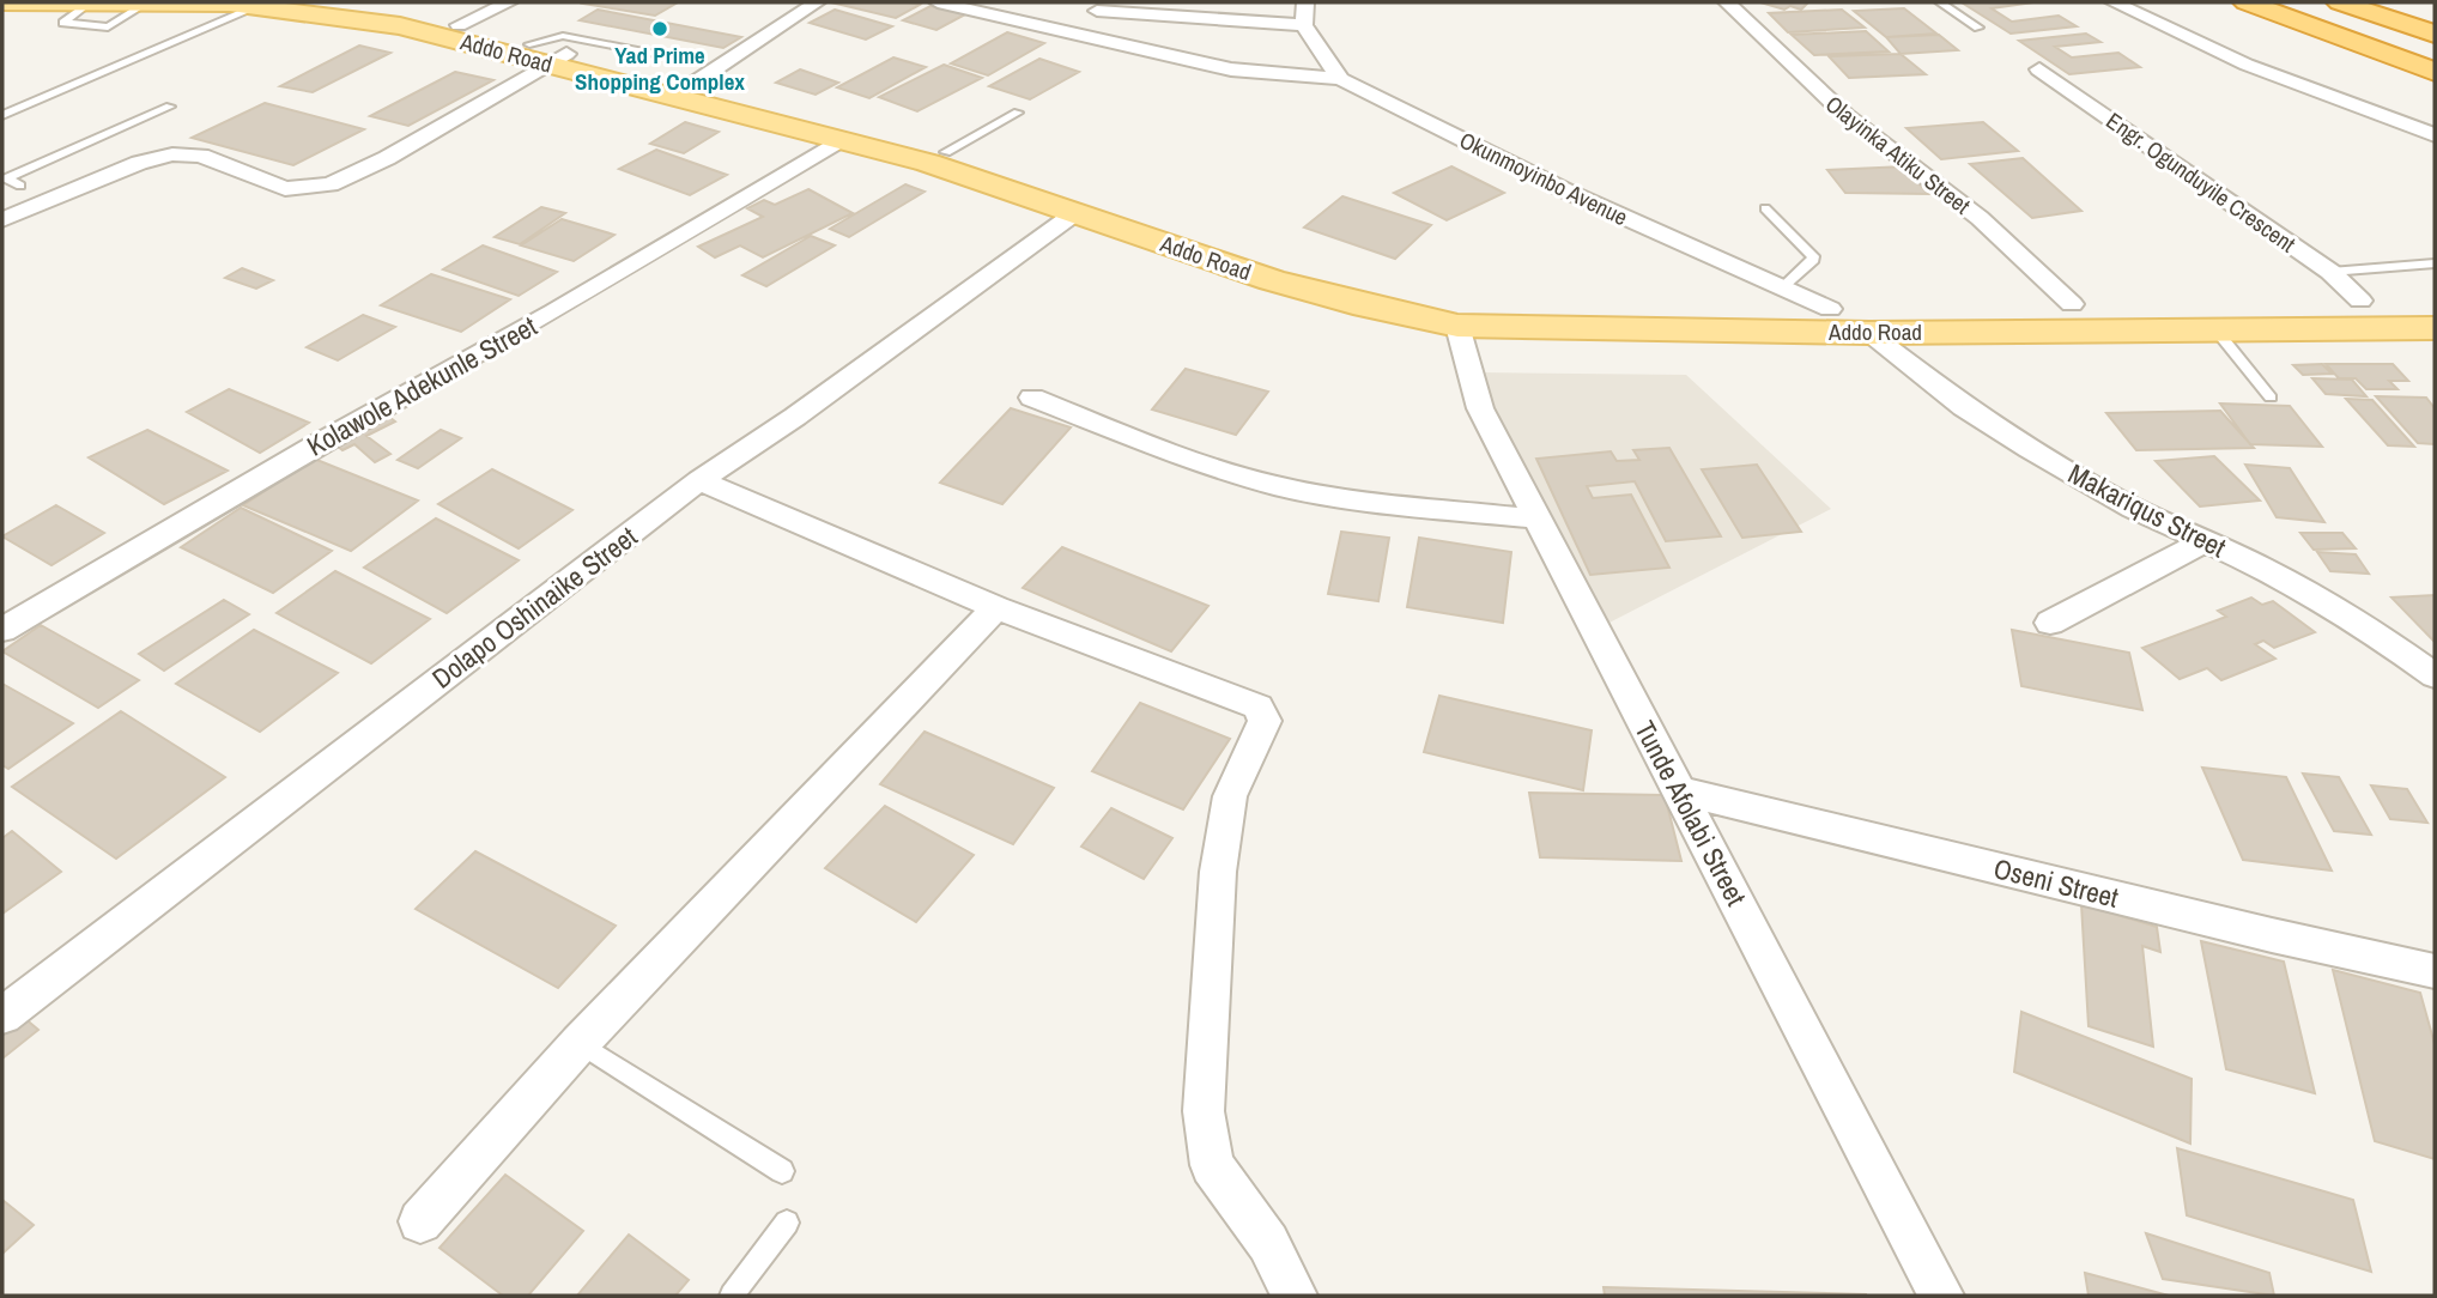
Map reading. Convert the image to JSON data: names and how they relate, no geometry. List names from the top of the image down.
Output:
{
  "streets": {
    "main road": ["Addo Road"],
    "street": [
      "Olayinka Atiku Street",
      "Okunmoyinbo Avenue",
      "Engr. Ogunduyile Crescent",
      "Kolawole Adekunle Street",
      "Makariqus Street",
      "Dolapo Oshinaike Street",
      "Tunde Afolabi Street",
      "Oseni Street"
    ]
  },
  "crossings": [
    ["Addo Road", "Olayinka Atiku Street"],
    ["Addo Road", "Okunmoyinbo Avenue"],
    ["Addo Road", "Engr. Ogunduyile Crescent"],
    ["Addo Road", "Kolawole Adekunle Street"],
    ["Addo Road", "Makariqus Street"],
    ["Addo Road", "Dolapo Oshinaike Street"],
    ["Addo Road", "Tunde Afolabi Street"],
    ["Tunde Afolabi Street", "Oseni Street"]
  ],
  "places": ["Yad Prime Shopping Complex"]
}
